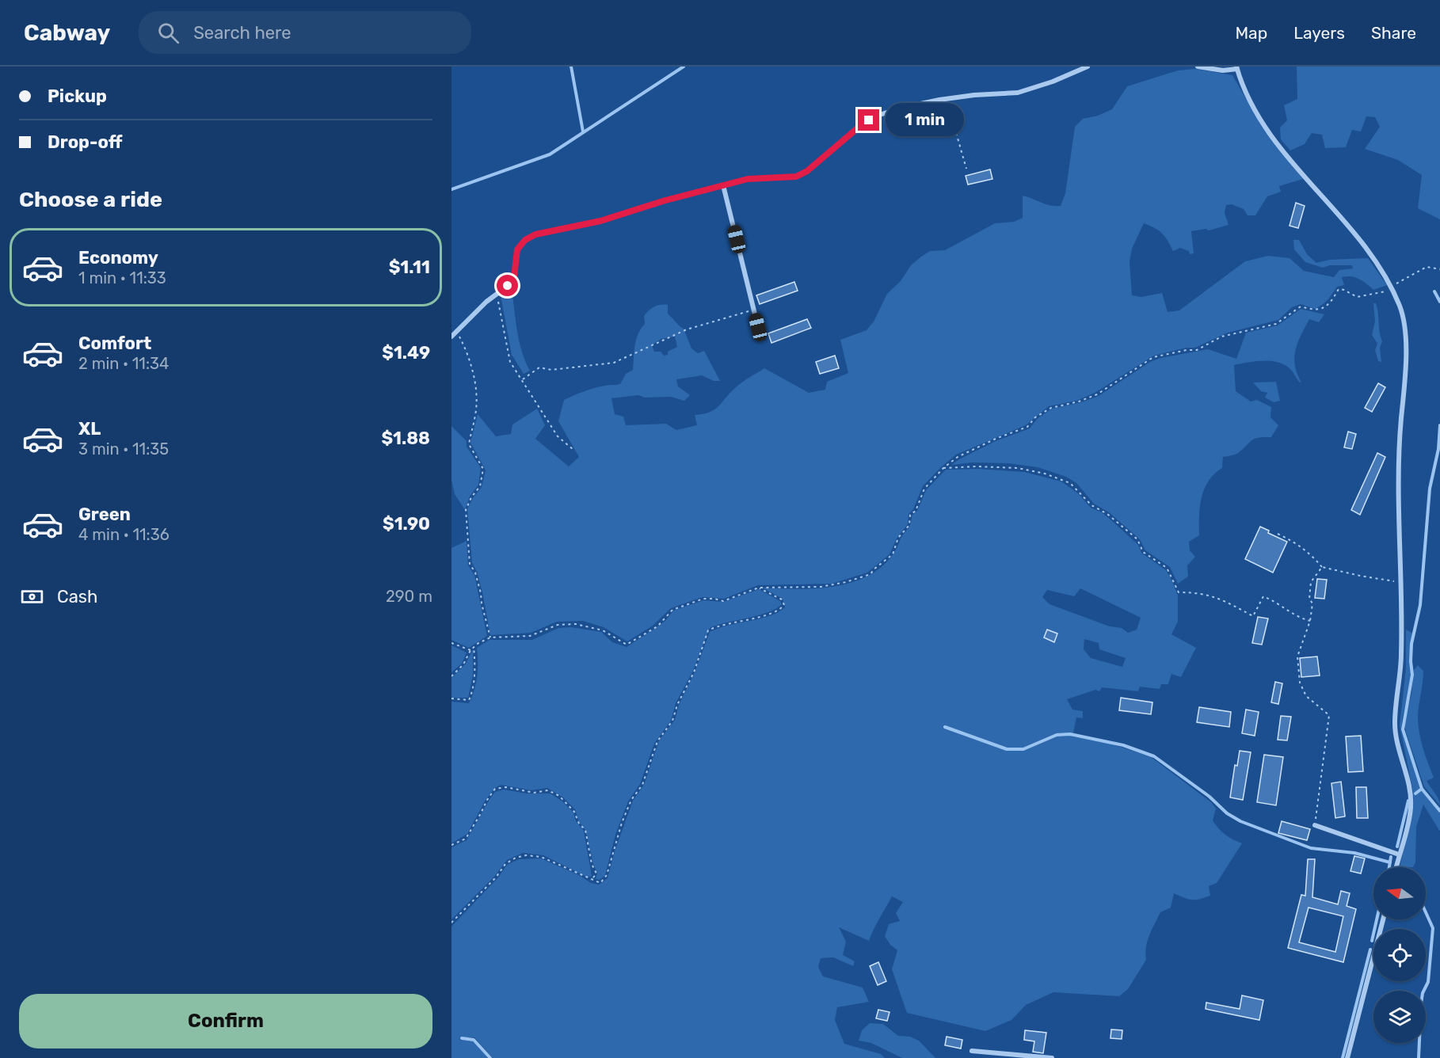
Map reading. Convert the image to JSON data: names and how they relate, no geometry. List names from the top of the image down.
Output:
{
  "north": "left",
  "page": {
    "header": "Cabway",
    "search": "Search here",
    "nav": ["Map", "Layers", "Share"],
    "banner": ["Pickup", "Drop-off"],
    "bubble": "1 min",
    "heading": "Choose a ride",
    "list": [
      {
        "name": "Economy",
        "note": "1 min · 11:33",
        "value": "$1.11"
      },
      {
        "name": "Comfort",
        "note": "2 min · 11:34",
        "value": "$1.49"
      },
      {
        "name": "XL",
        "note": "3 min · 11:35",
        "value": "$1.88"
      },
      {
        "name": "Green",
        "note": "4 min · 11:36",
        "value": "$1.90"
      }
    ],
    "pay": ["Cash", "290 m"],
    "buttons": "Confirm"
  }
}
